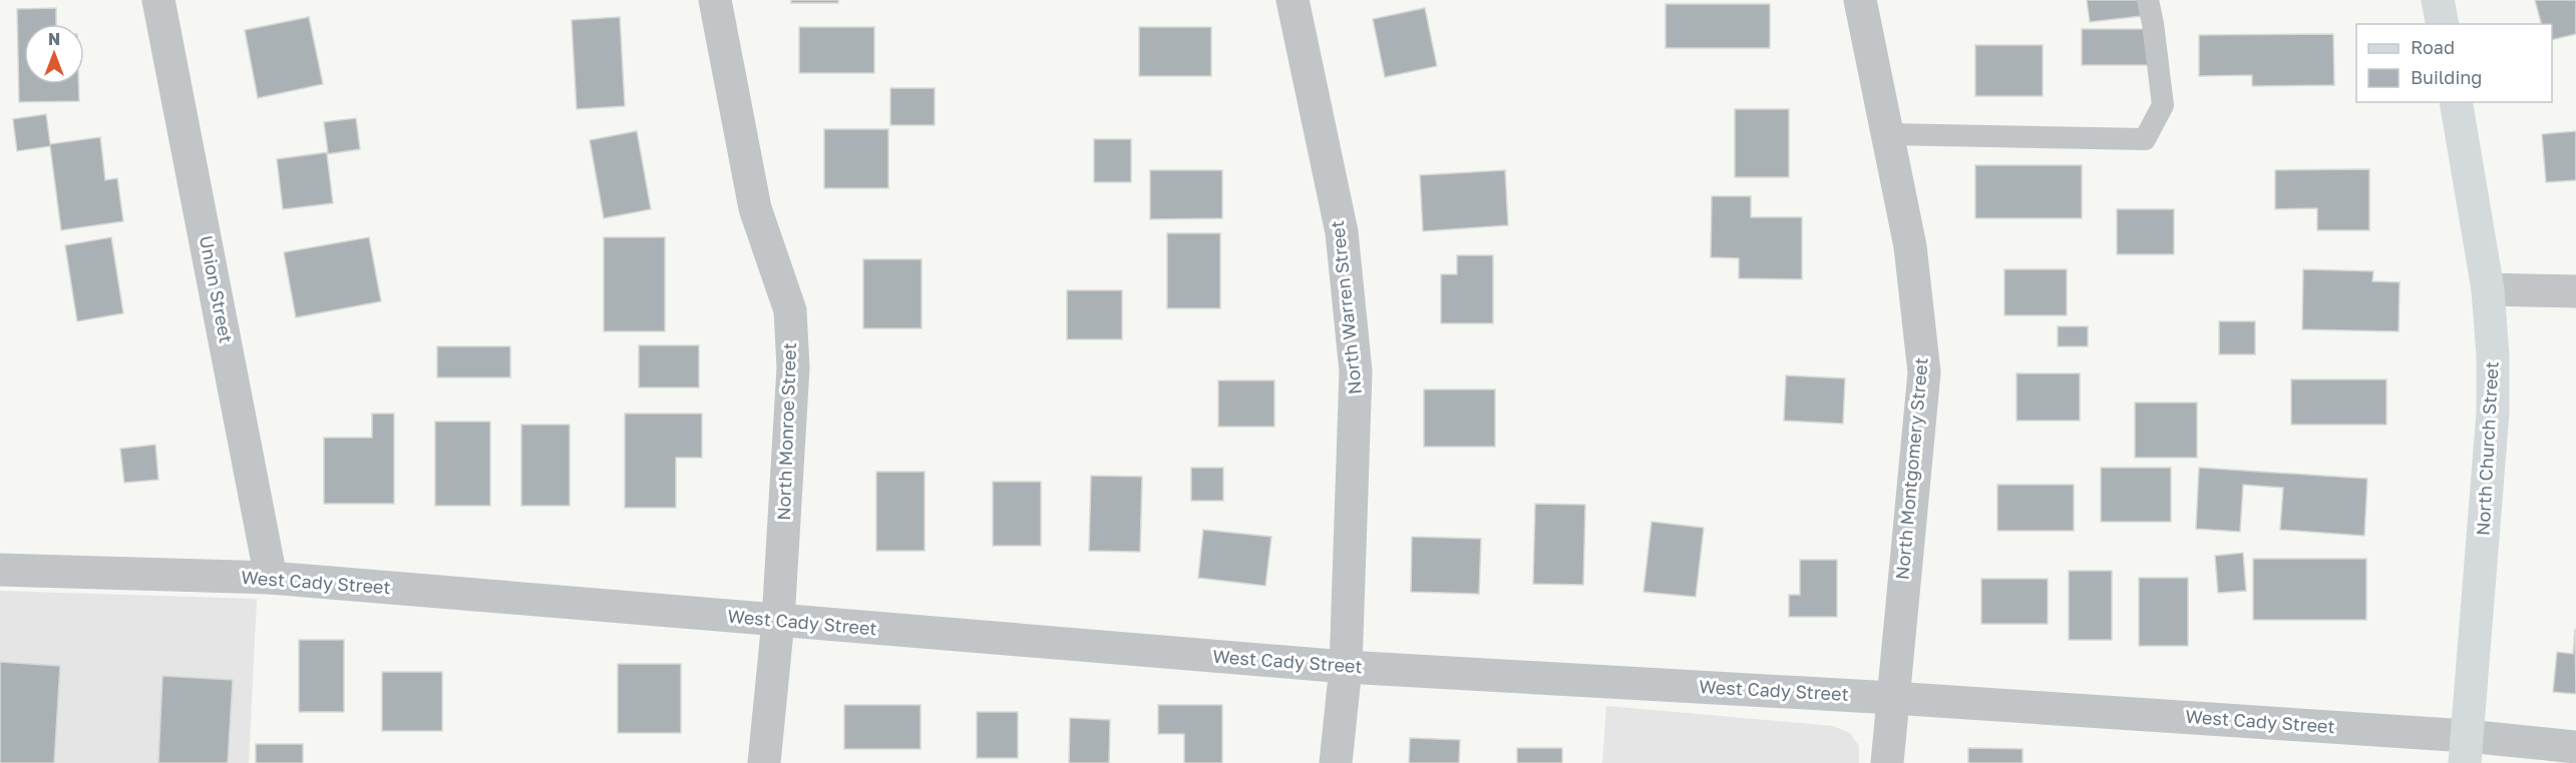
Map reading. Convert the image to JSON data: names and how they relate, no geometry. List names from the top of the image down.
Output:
{
  "streets": {
    "main road": ["North Church Street"],
    "street": [
      "Union Street",
      "North Warren Street",
      "North Monroe Street",
      "North Montgomery Street",
      "West Cady Street"
    ]
  },
  "crossings": [
    ["Union Street", "West Cady Street"],
    ["North Warren Street", "West Cady Street"],
    ["North Monroe Street", "West Cady Street"],
    ["North Church Street", "West Cady Street"],
    ["North Montgomery Street", "West Cady Street"]
  ],
  "legend": ["Road", "Building"],
  "north": "top"
}
